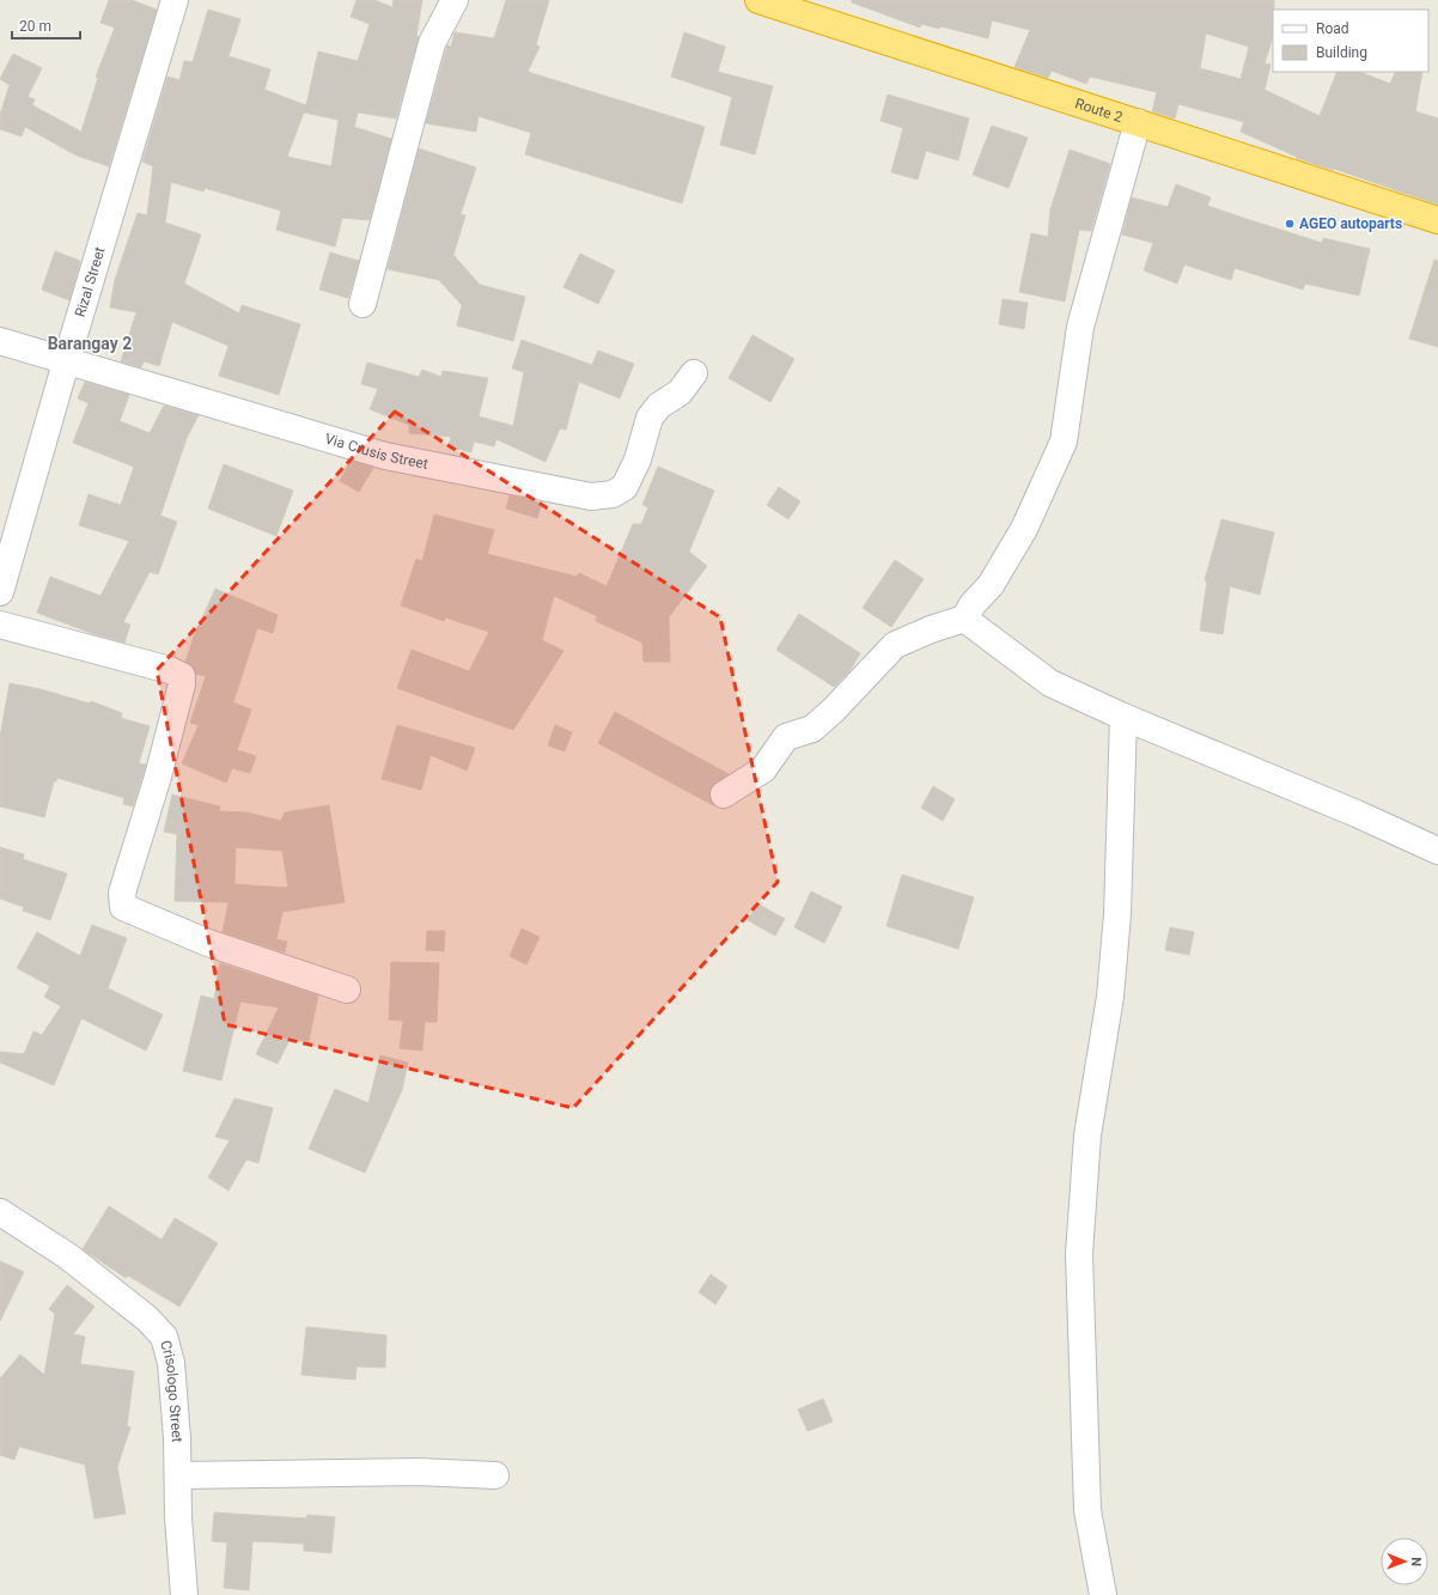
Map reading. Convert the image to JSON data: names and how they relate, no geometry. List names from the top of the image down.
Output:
{
  "streets": {
    "highway": ["Route 2"],
    "street": ["Rizal Street", "Via Crusis Street", "Crisologo Street"]
  },
  "crossings": [
    ["Rizal Street", "Via Crusis Street"]
  ],
  "districts": ["Barangay 2"],
  "places": ["AGEO autoparts"],
  "legend": ["Road", "Building"],
  "scale_bar": "20 m",
  "north": "right"
}
